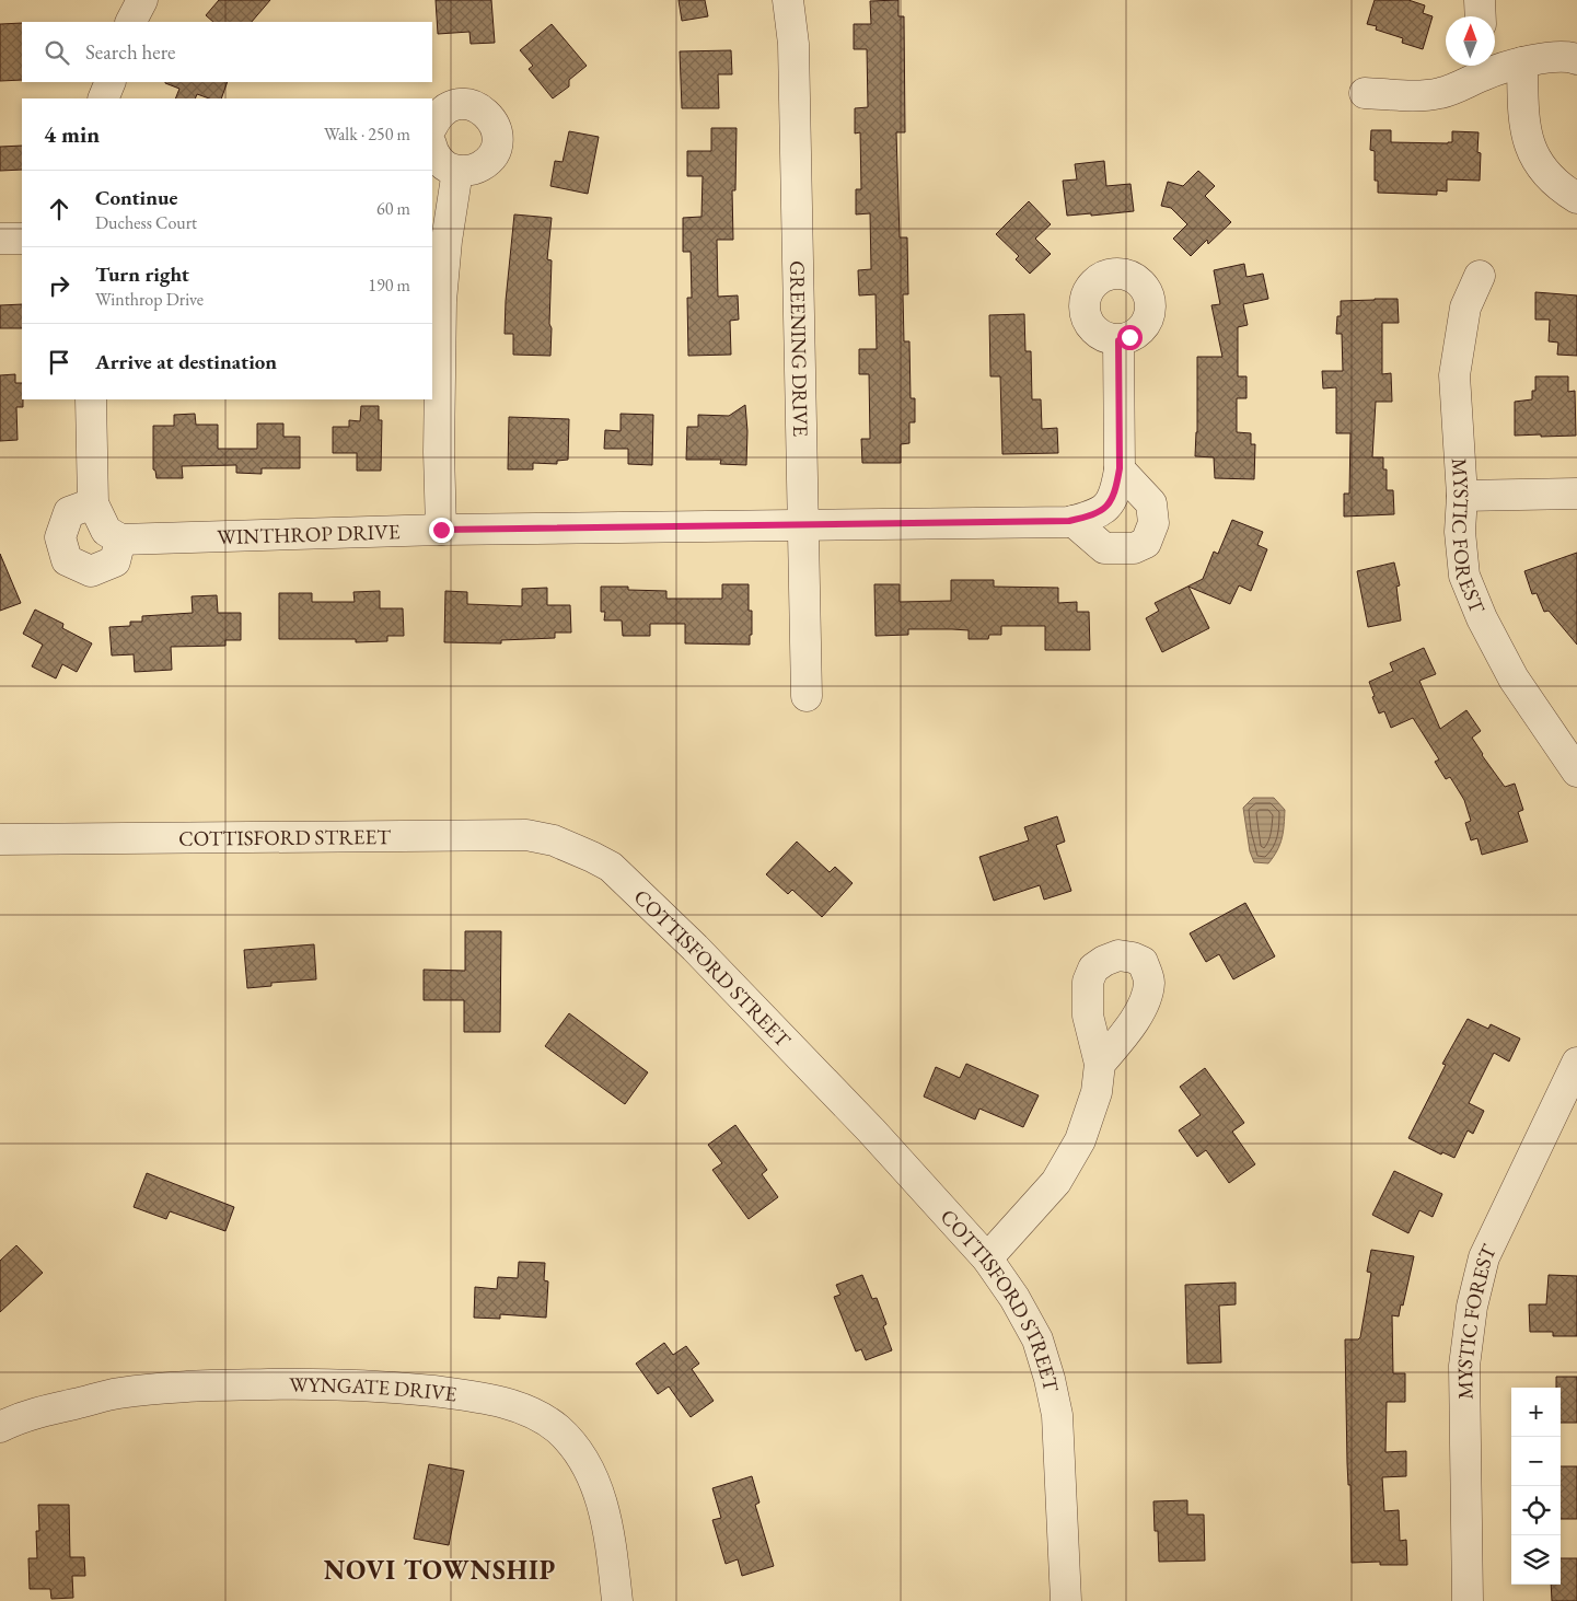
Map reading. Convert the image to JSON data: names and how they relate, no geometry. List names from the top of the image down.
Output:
{
  "streets": {
    "street": [
      "GREENING DRIVE",
      "WINTHROP DRIVE",
      "MYSTIC FOREST",
      "COTTISFORD STREET",
      "WYNGATE DRIVE"
    ]
  },
  "crossings": [
    ["GREENING DRIVE", "WINTHROP DRIVE"]
  ],
  "districts": ["NOVI TOWNSHIP"],
  "north": "top",
  "page": {
    "search": "Search here",
    "heading": ["4 min", "Walk · 250 m"],
    "list": [
      ["Continue", "Duchess Court", "60 m"],
      ["Turn right", "Winthrop Drive", "190 m"],
      "Arrive at destination"
    ],
    "map_buttons": ["+", "−"]
  }
}
